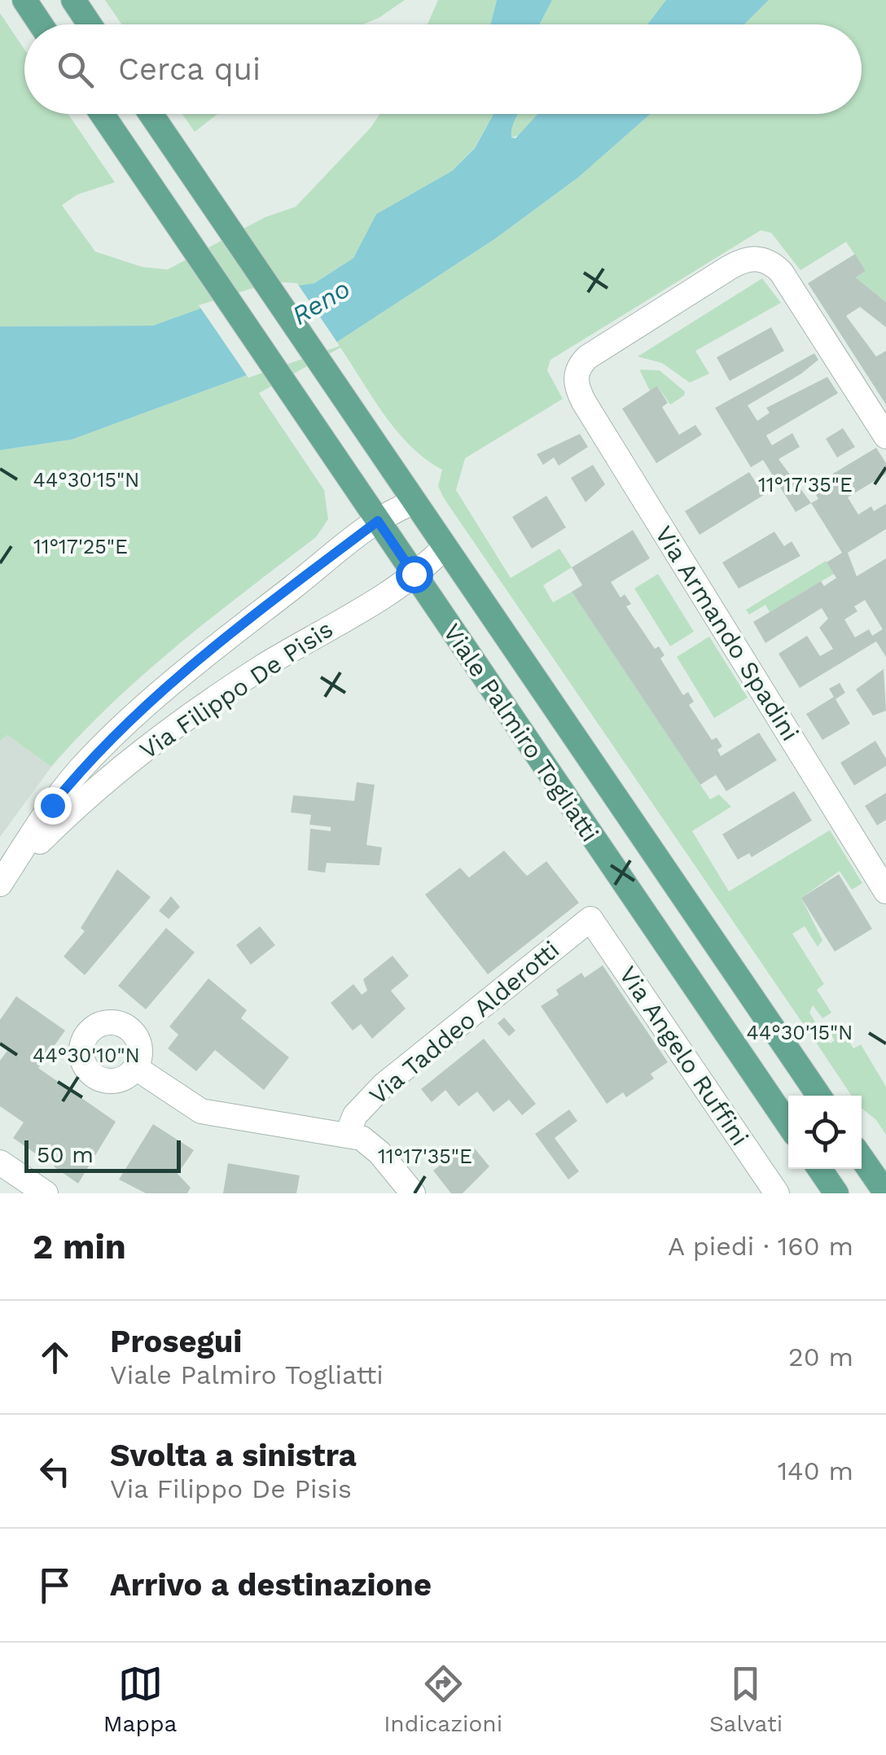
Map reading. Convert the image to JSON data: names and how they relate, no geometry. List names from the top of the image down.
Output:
{
  "streets": {
    "main road": ["Viale Palmiro Togliatti"],
    "street": [
      "Via Armando Spadini",
      "Via Filippo De Pisis",
      "Via Taddeo Alderotti",
      "Via Angelo Ruffini"
    ]
  },
  "crossings": [
    ["Via Filippo De Pisis", "Viale Palmiro Togliatti"],
    ["Via Taddeo Alderotti", "Via Angelo Ruffini"]
  ],
  "water": ["Reno"],
  "scale_bar": "50 m",
  "page": {
    "search": "Cerca qui",
    "scale": "50 m",
    "heading": ["2 min", "A piedi · 160 m"],
    "list": [
      ["Prosegui", "Viale Palmiro Togliatti", "20 m"],
      ["Svolta a sinistra", "Via Filippo De Pisis", "140 m"],
      "Arrivo a destinazione"
    ],
    "nav": ["Mappa", "Indicazioni", "Salvati"]
  },
  "coordinates": [
    "44°30'15\"N",
    "11°17'35\"E",
    "11°17'25\"E",
    "44°30'10\"N"
  ]
}
